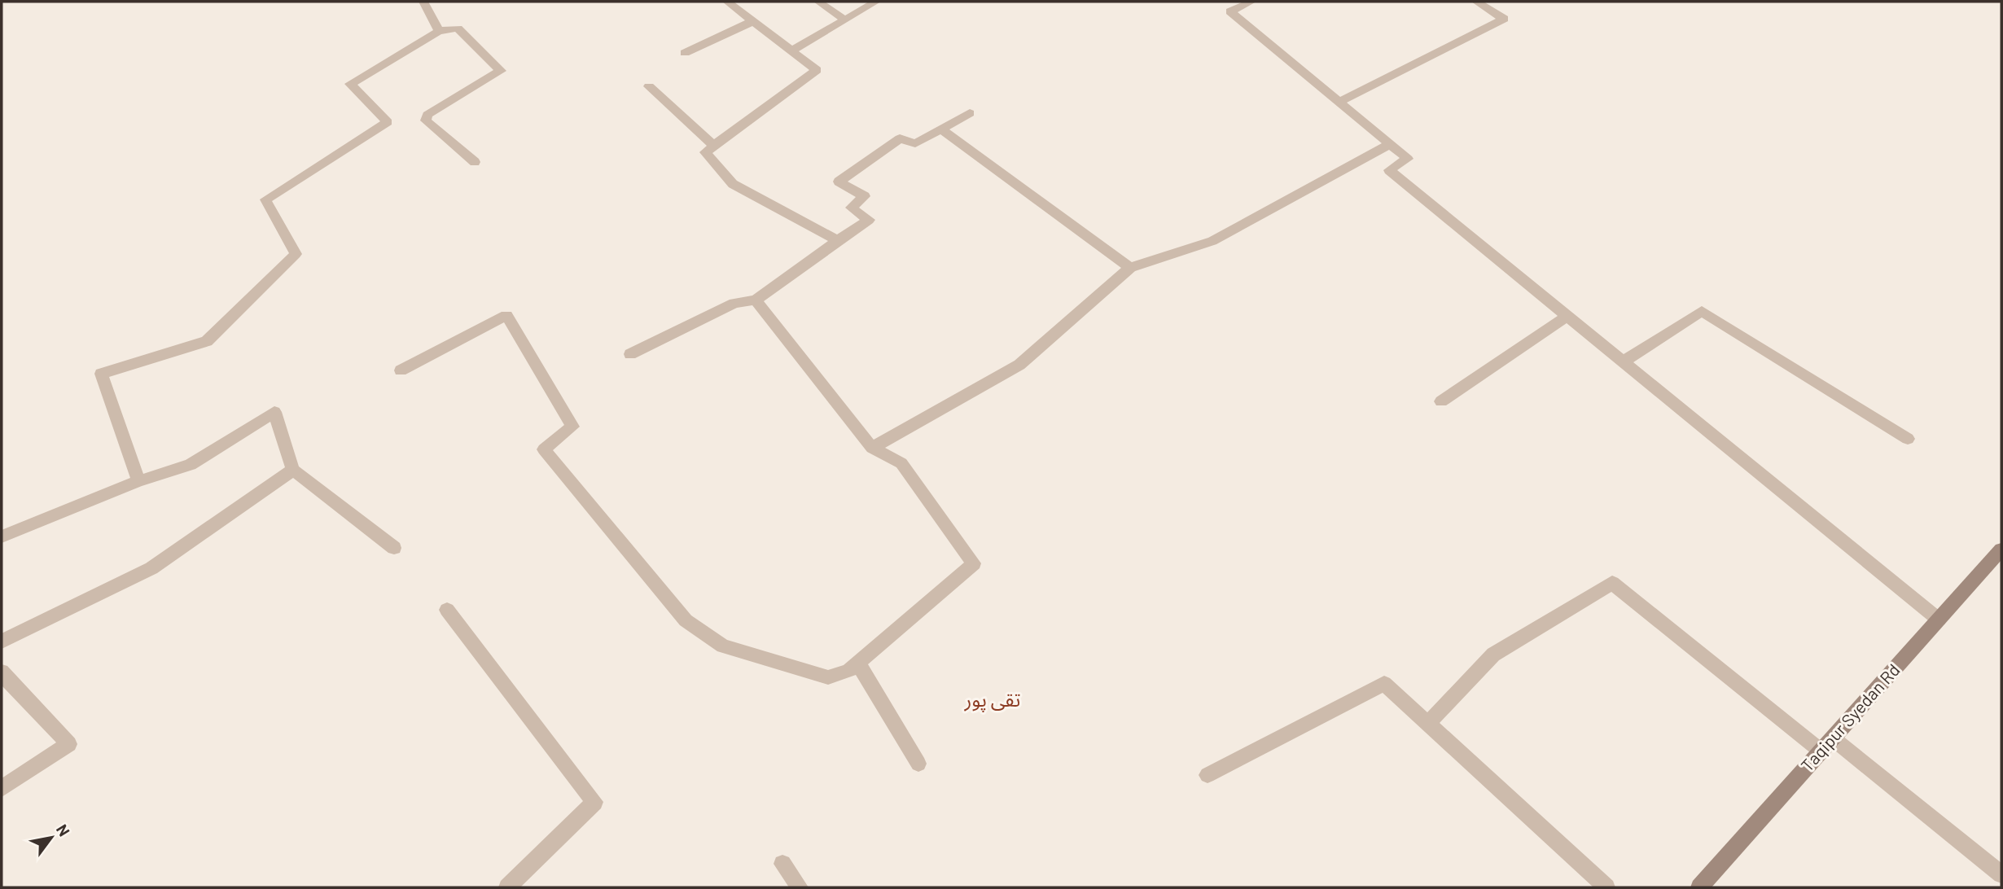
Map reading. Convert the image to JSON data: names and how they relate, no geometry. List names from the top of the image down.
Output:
{
  "streets": {
    "street": ["Taqipur Syedan Rd"]
  },
  "districts": ["تقی پور"],
  "north": "top right"
}
